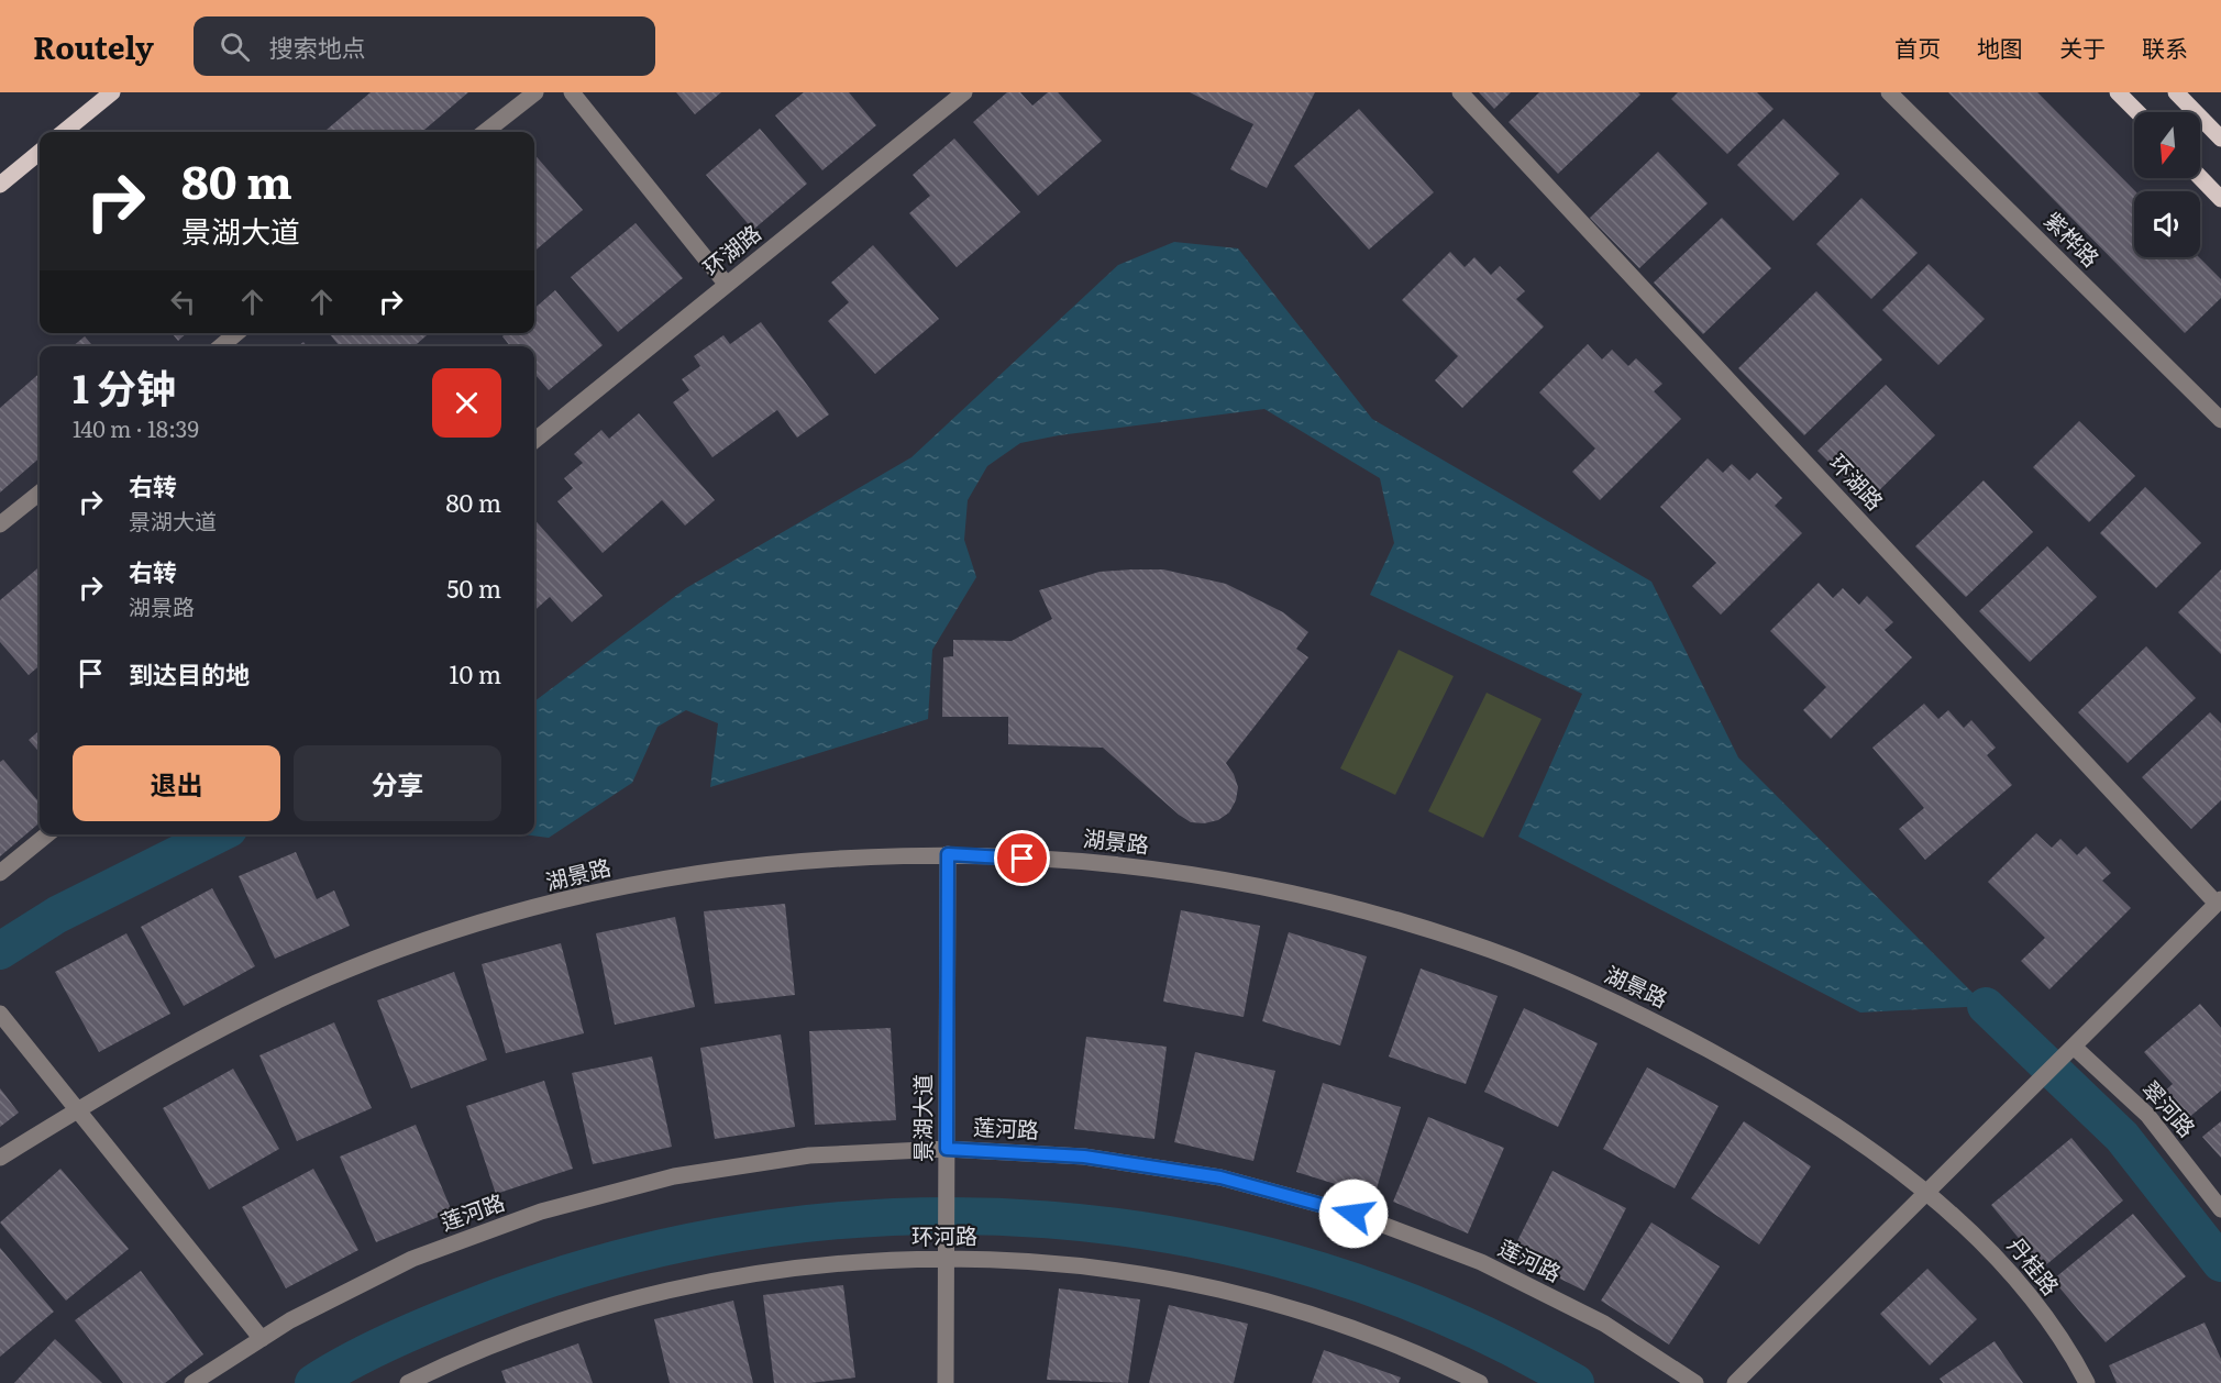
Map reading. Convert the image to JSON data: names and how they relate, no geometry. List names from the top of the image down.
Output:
{
  "streets": {
    "street": [
      "紫桦路",
      "环湖路",
      "湖景路",
      "翠河路",
      "景湖大道",
      "莲河路",
      "环河路",
      "丹桂路"
    ]
  },
  "crossings": [
    ["湖景路", "景湖大道"],
    ["湖景路", "丹桂路"],
    ["景湖大道", "莲河路"],
    ["景湖大道", "环河路"]
  ],
  "north": "bottom",
  "page": {
    "header": "Routely",
    "search": "搜索地点",
    "nav": [
      "首页",
      "地图",
      "关于",
      "联系"
    ],
    "turn": ["80 m", "景湖大道"],
    "heading": ["1 分钟", "140 m · 18:39"],
    "list": [
      {
        "name": "右转",
        "note": "景湖大道",
        "value": "80 m"
      },
      {
        "name": "右转",
        "note": "湖景路",
        "value": "50 m"
      },
      {
        "name": "到达目的地",
        "value": "10 m"
      }
    ],
    "buttons": ["退出", "分享"]
  }
}
